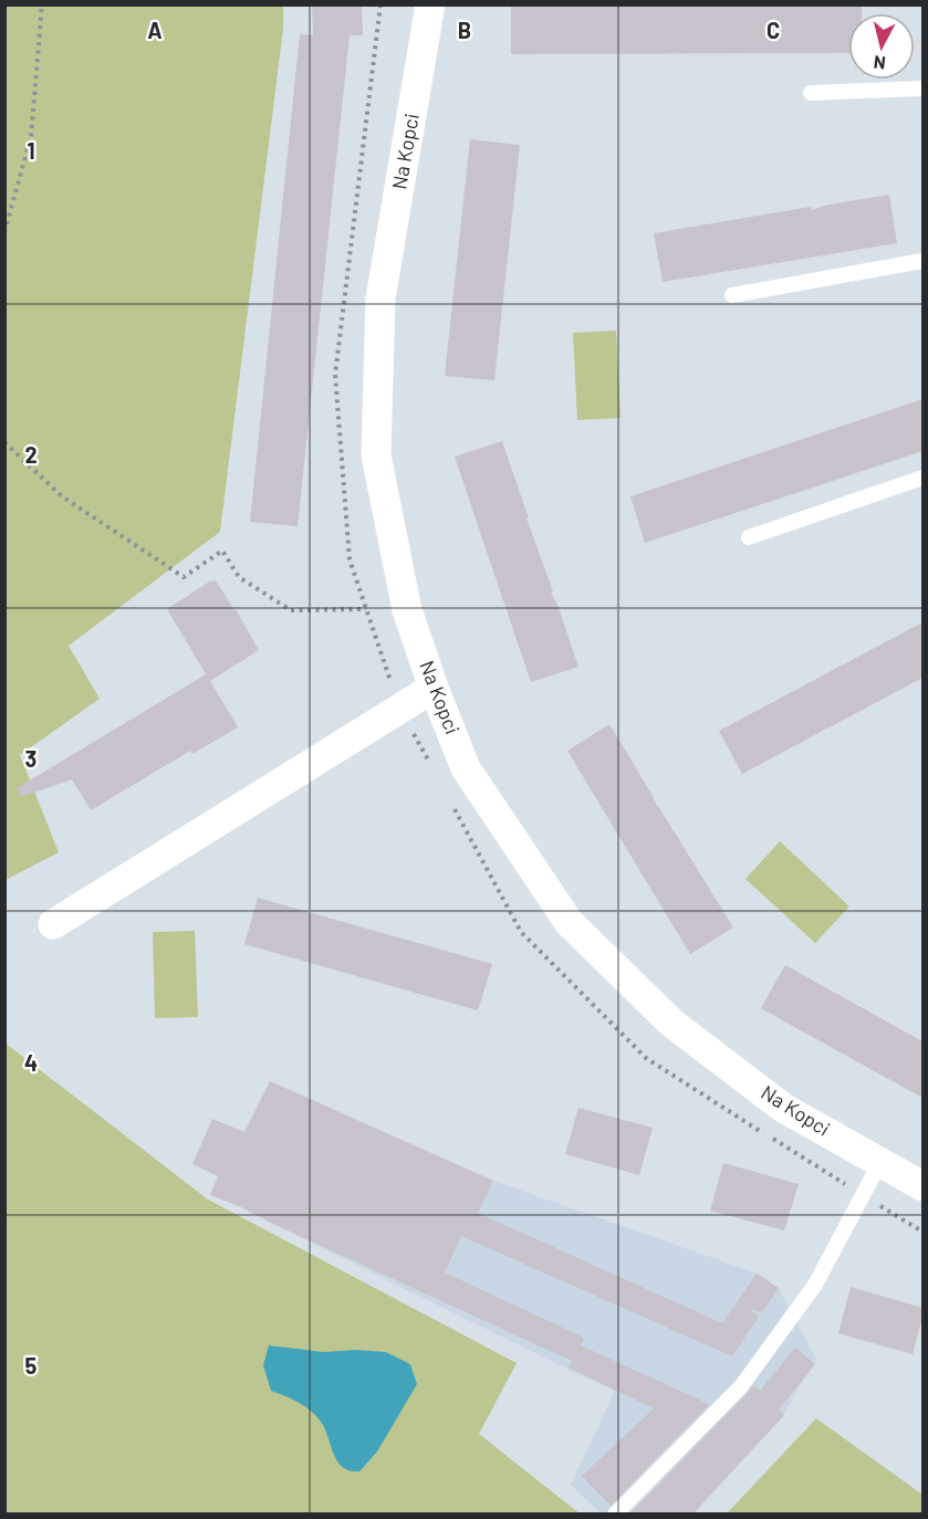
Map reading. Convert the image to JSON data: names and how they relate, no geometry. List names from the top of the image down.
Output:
{
  "streets": {
    "street": ["Na Kopci"]
  },
  "north": "bottom",
  "grid": {
    "columns": ["A", "B", "C"],
    "rows": [
      "1",
      "2",
      "3",
      "4",
      "5"
    ]
  }
}
